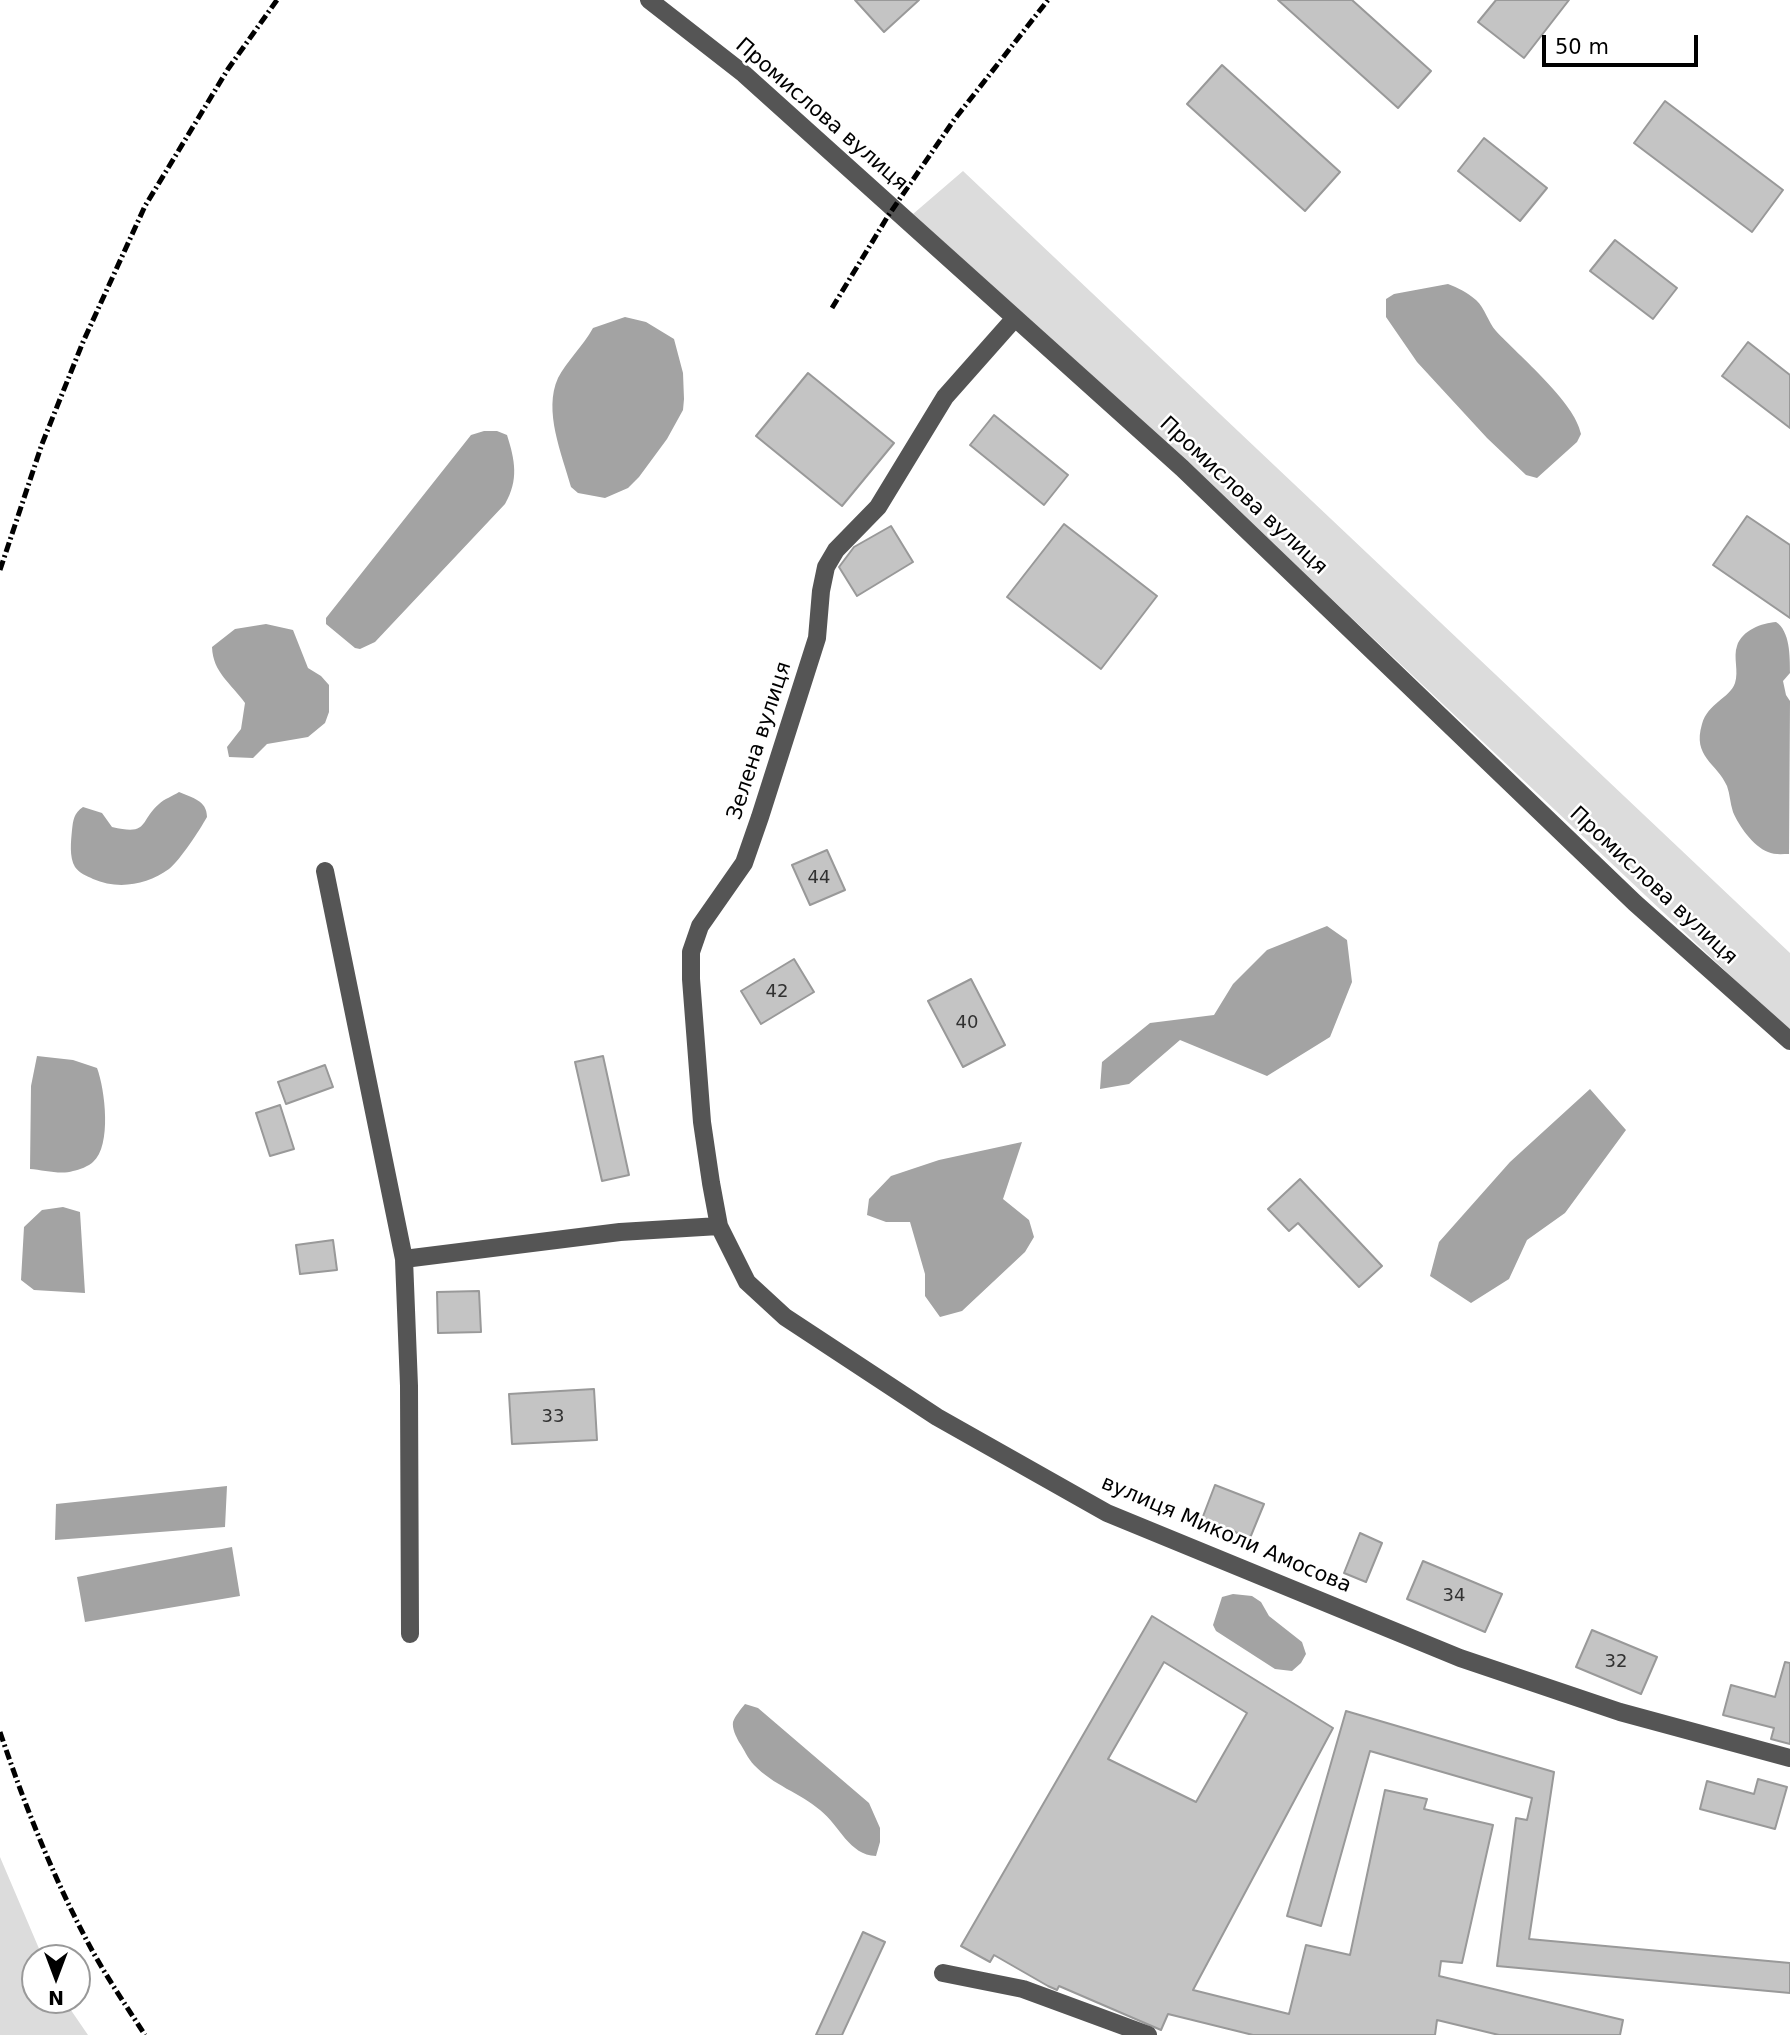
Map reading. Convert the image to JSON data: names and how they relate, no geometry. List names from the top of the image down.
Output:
{
  "streets": {
    "street": ["Промислова вулиця", "Зелена вулиця", "вулиця Миколи Амосова"]
  },
  "crossings": [
    ["Промислова вулиця", "Зелена вулиця"],
    ["Зелена вулиця", "вулиця Миколи Амосова"]
  ],
  "house_numbers": [
    "44",
    "42",
    "40",
    "33",
    "34",
    "32"
  ],
  "scale_bar": "50 m",
  "north": "bottom"
}
